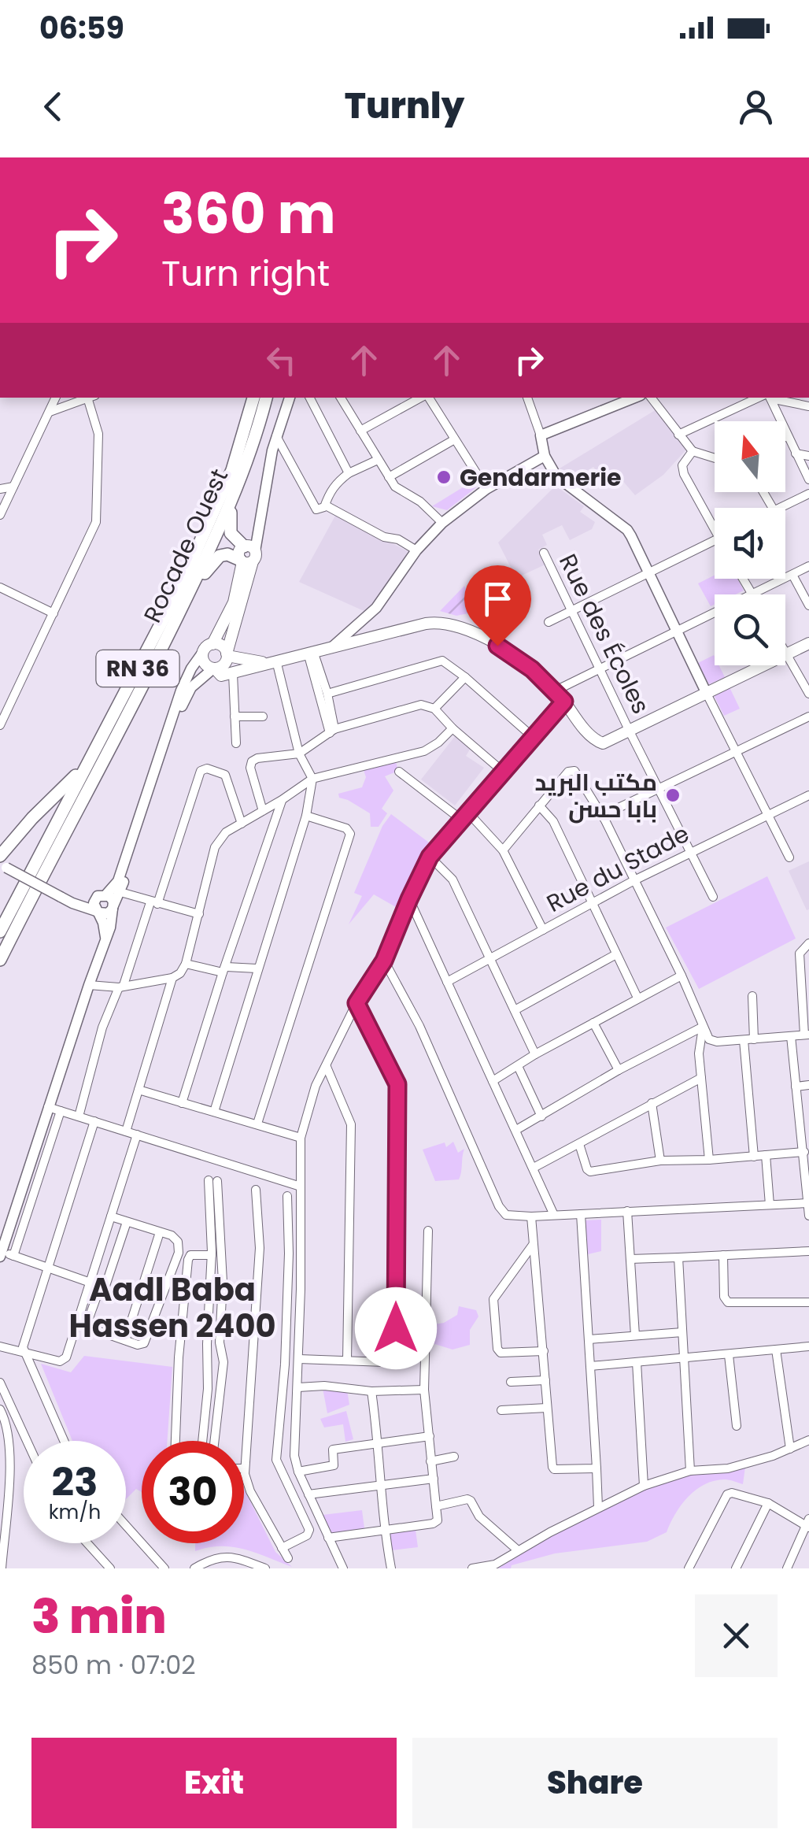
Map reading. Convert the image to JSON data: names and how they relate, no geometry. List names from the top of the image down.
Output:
{
  "streets": {
    "highway": ["Rocade Ouest", "RN 36"],
    "street": ["Rue des Écoles", "Rue du Stade"]
  },
  "crossings": [
    ["Rue des Écoles", "Rue du Stade"]
  ],
  "districts": ["Aadl Baba Hassen 2400"],
  "places": ["Gendarmerie", "مكتب البريد بابا حسن"],
  "north": "top",
  "page": {
    "status": "06:59",
    "header": "Turnly",
    "turn": ["360 m", "Turn right"],
    "speed": "23 km/h",
    "limit": "30",
    "heading": ["3 min", "850 m · 07:02"],
    "buttons": ["Exit", "Share"]
  }
}
